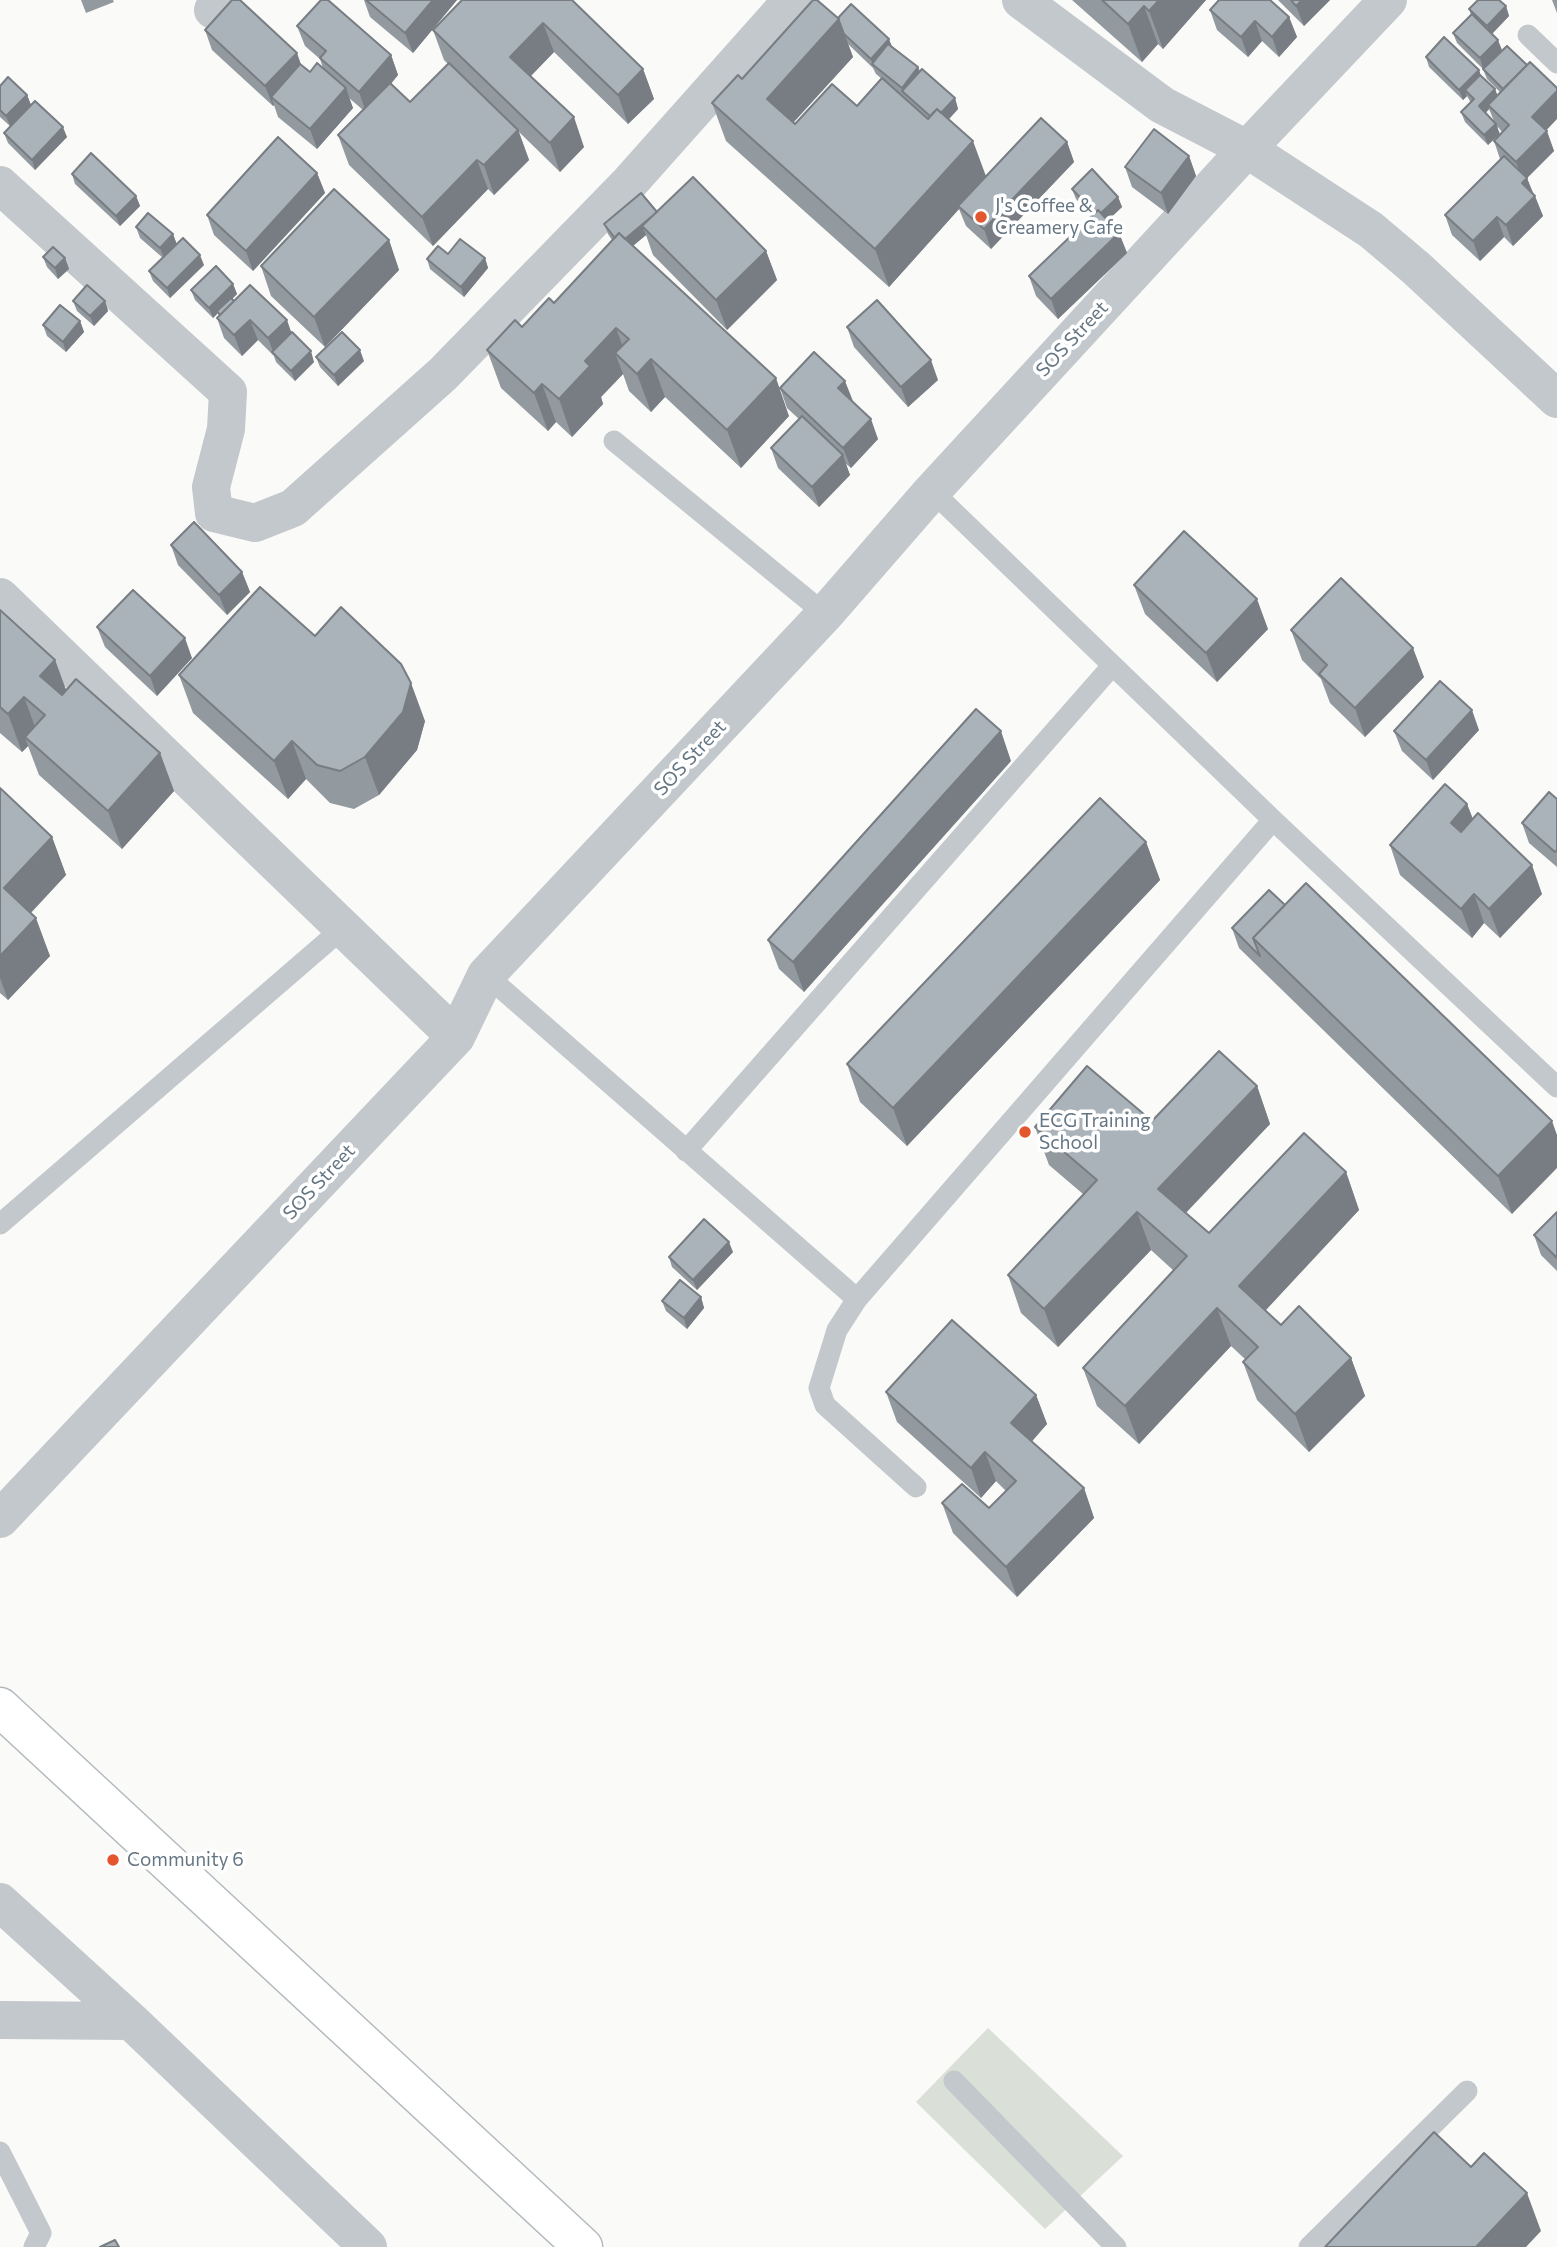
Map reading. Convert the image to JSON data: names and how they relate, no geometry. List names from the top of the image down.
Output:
{
  "streets": {
    "street": ["SOS Street"]
  },
  "places": ["J's Coffee & Creamery Cafe", "ECG Training School", "Community 6"]
}
